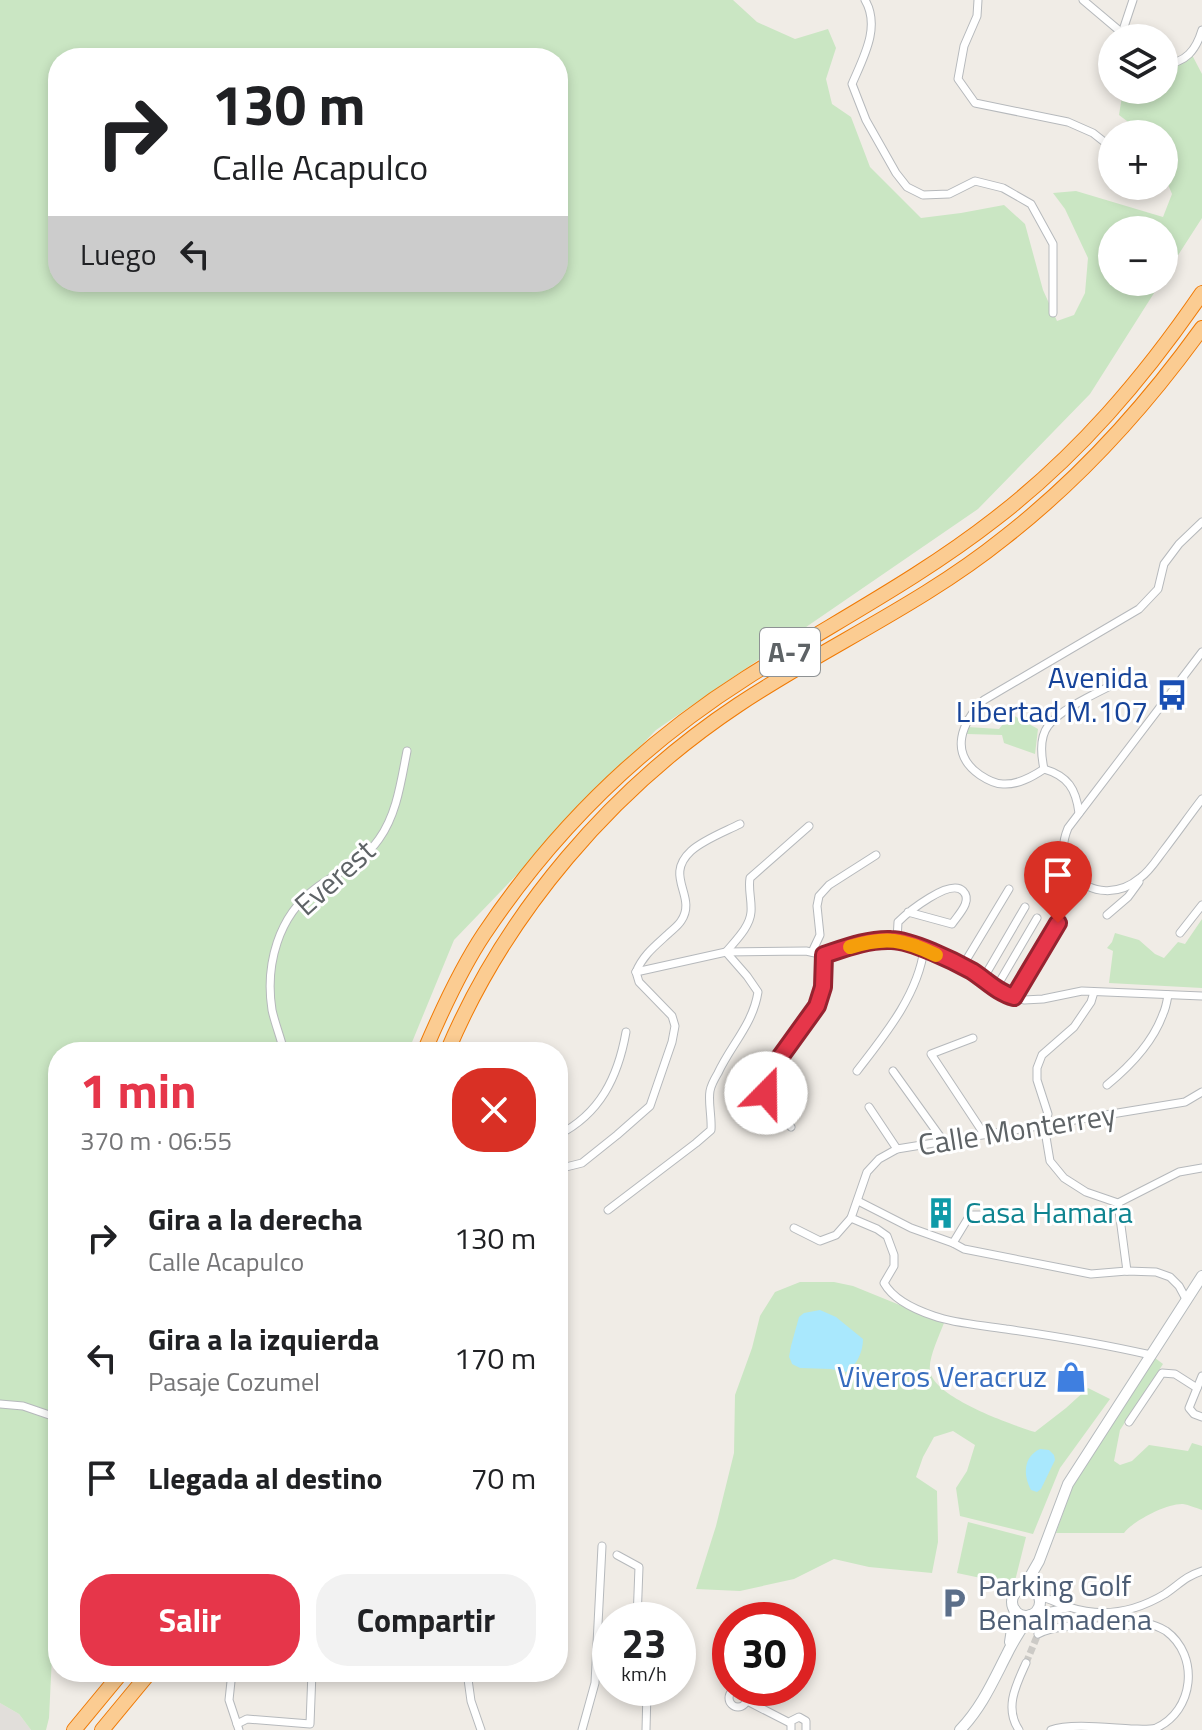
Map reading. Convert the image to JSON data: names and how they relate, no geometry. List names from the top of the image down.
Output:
{
  "streets": {
    "highway": ["A-7"],
    "street": ["Everest", "Calle Monterrey"]
  },
  "places": {
    "bus stop": ["Avenida Libertad M.107"],
    "building": ["Casa Hamara"],
    "shop": ["Viveros Veracruz"],
    "parking": ["Parking Golf Benalmadena"]
  },
  "page": {
    "map_buttons": ["+", "−"],
    "turn": ["130 m", "Calle Acapulco"],
    "then": "Luego",
    "heading": ["1 min", "370 m · 06:55"],
    "list": [
      {
        "name": "Gira a la derecha",
        "note": "Calle Acapulco",
        "value": "130 m"
      },
      {
        "name": "Gira a la izquierda",
        "note": "Pasaje Cozumel",
        "value": "170 m"
      },
      {
        "name": "Llegada al destino",
        "value": "70 m"
      }
    ],
    "buttons": ["Salir", "Compartir"],
    "speed": "23 km/h",
    "limit": "30"
  }
}
